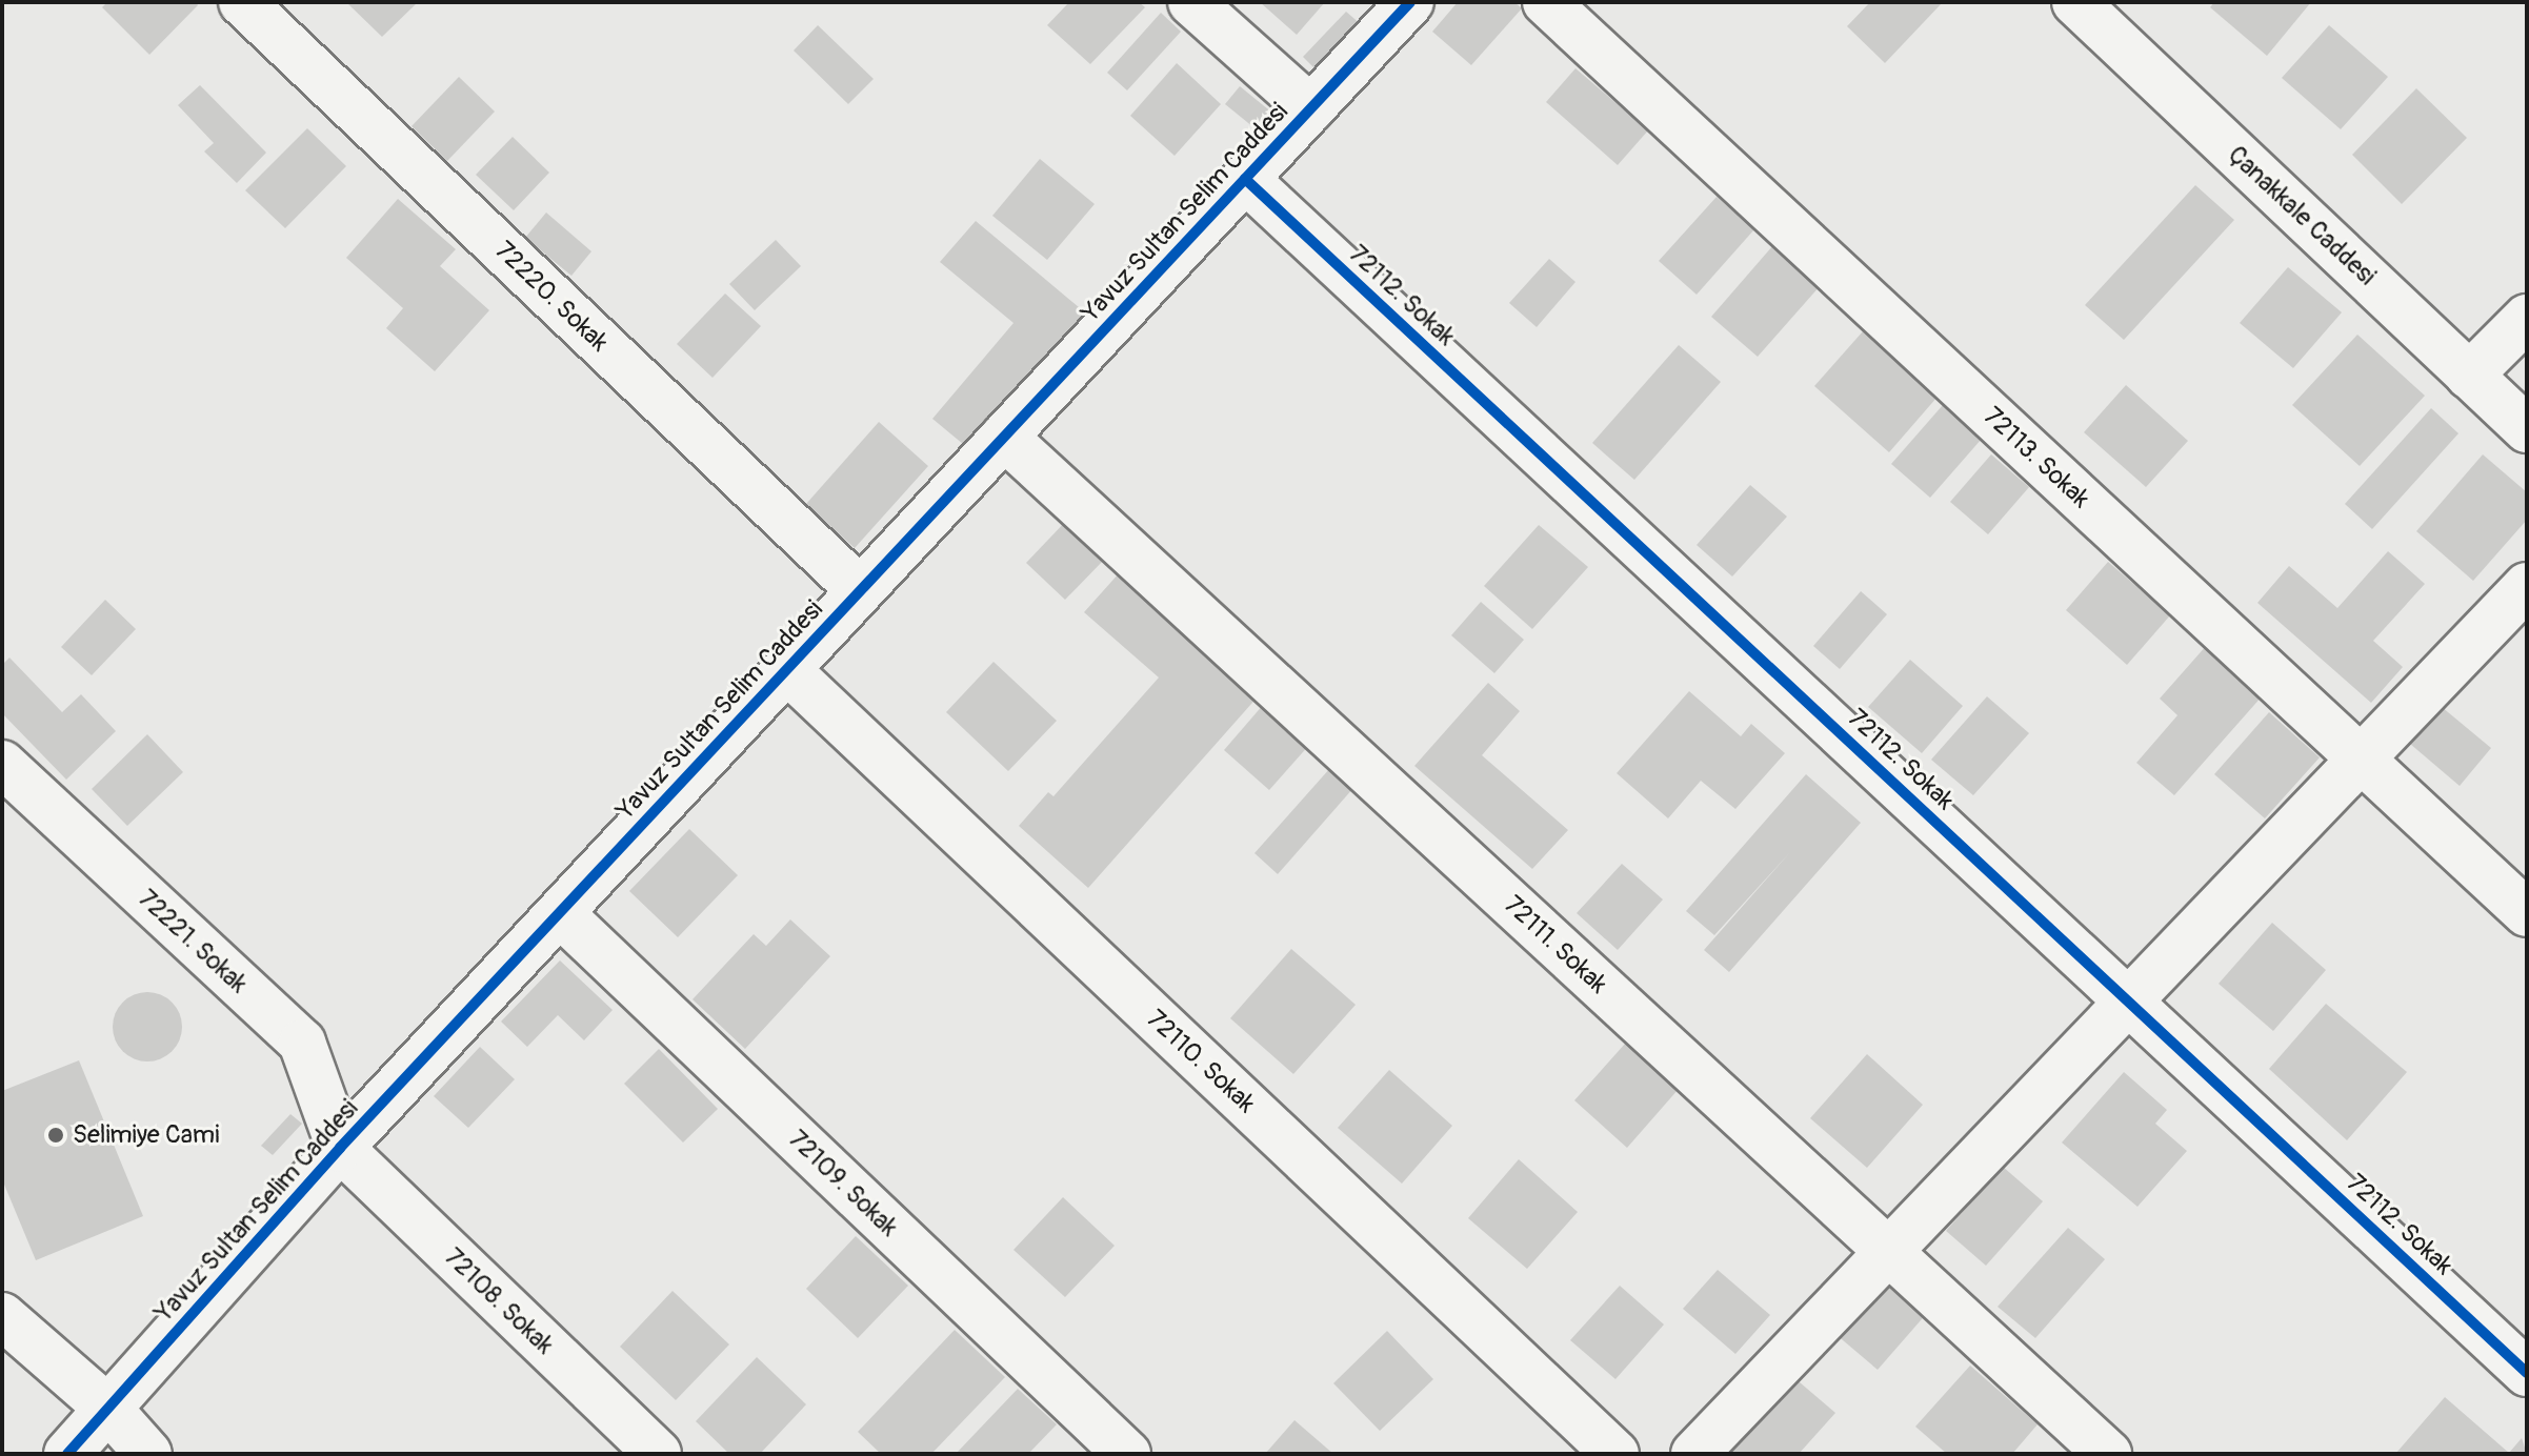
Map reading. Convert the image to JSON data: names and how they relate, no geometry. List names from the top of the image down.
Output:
{
  "streets": {
    "street": [
      "Yavuz Sultan Selim Caddesi",
      "Çanakkale Caddesi",
      "72112. Sokak",
      "72220. Sokak",
      "72113. Sokak",
      "72221. Sokak",
      "72111. Sokak",
      "72110. Sokak",
      "72109. Sokak",
      "72108. Sokak"
    ]
  },
  "crossings": [
    ["Yavuz Sultan Selim Caddesi", "72112. Sokak"],
    ["Yavuz Sultan Selim Caddesi", "72220. Sokak"],
    ["Yavuz Sultan Selim Caddesi", "72221. Sokak"],
    ["Yavuz Sultan Selim Caddesi", "72111. Sokak"],
    ["Yavuz Sultan Selim Caddesi", "72110. Sokak"],
    ["Yavuz Sultan Selim Caddesi", "72109. Sokak"],
    ["Yavuz Sultan Selim Caddesi", "72108. Sokak"],
    ["72221. Sokak", "72108. Sokak"]
  ],
  "places": ["Selimiye Cami"]
}
